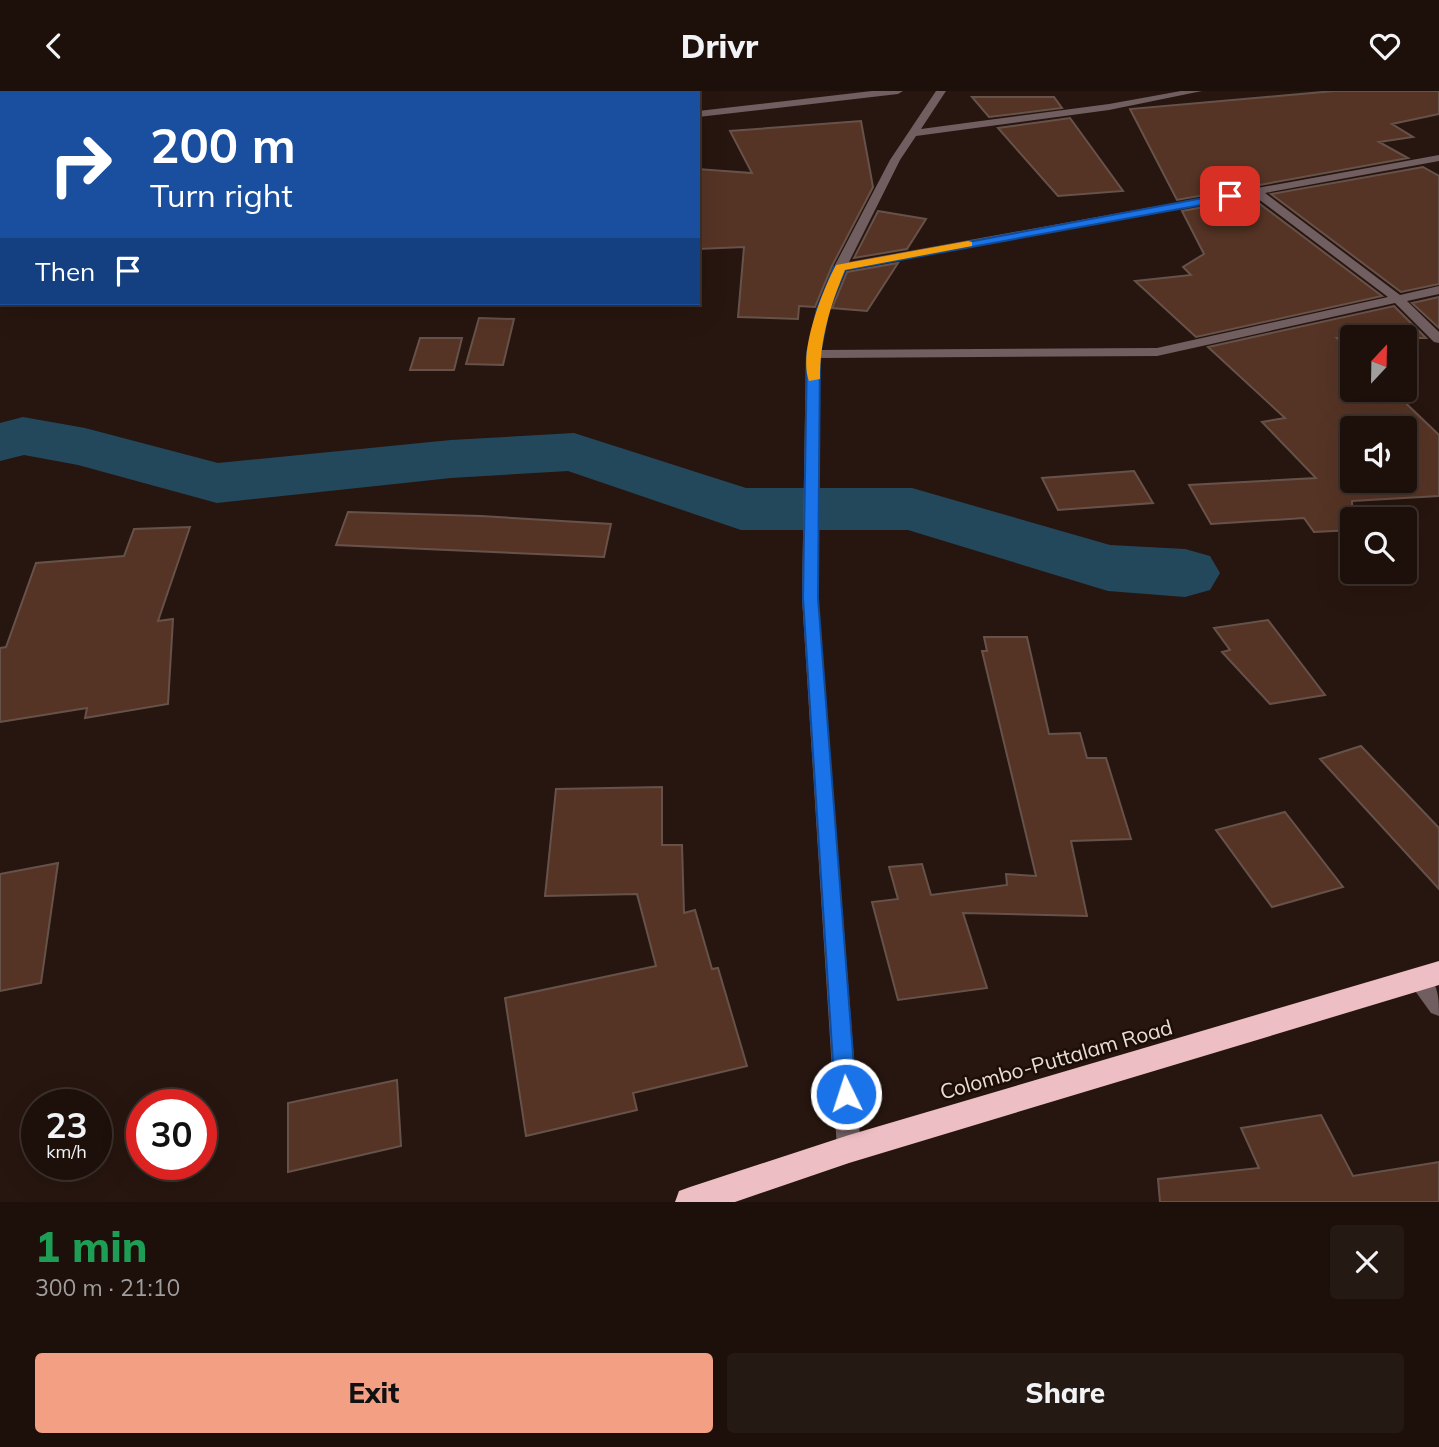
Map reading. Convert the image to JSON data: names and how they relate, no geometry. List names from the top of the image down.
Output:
{
  "streets": {
    "highway": ["Colombo-Puttalam Road"]
  },
  "north": "top",
  "page": {
    "header": "Drivr",
    "turn": ["200 m", "Turn right"],
    "then": "Then",
    "speed": "23 km/h",
    "limit": "30",
    "heading": ["1 min", "300 m · 21:10"],
    "buttons": ["Exit", "Share"]
  }
}
